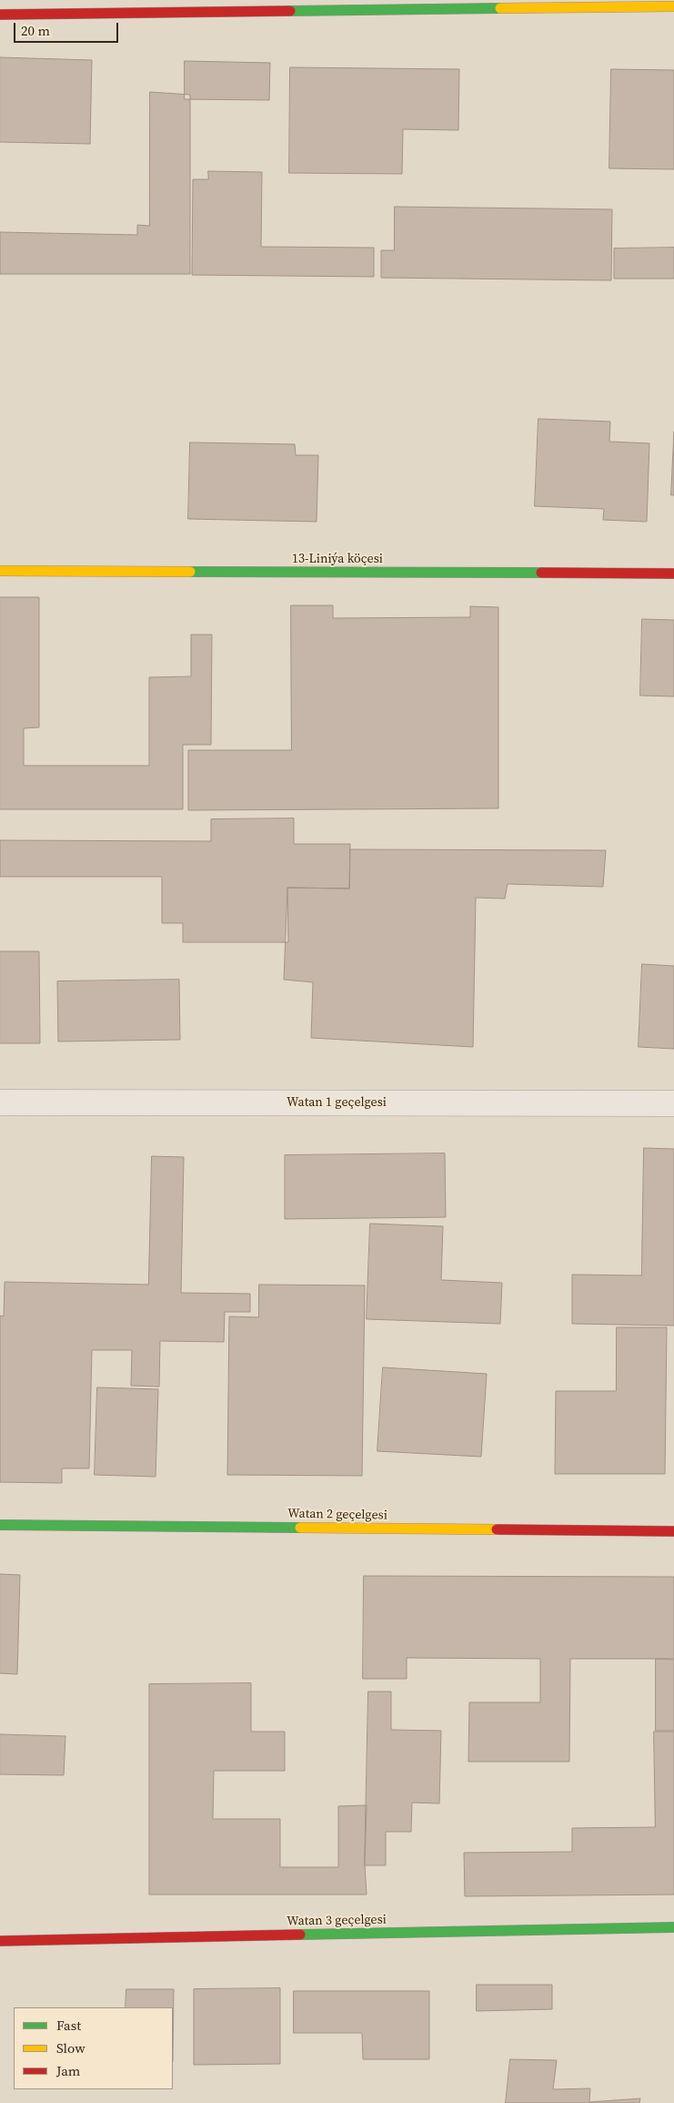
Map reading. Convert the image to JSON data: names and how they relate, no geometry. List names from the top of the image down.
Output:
{
  "streets": {
    "street": [
      "13-Liniýa köçesi",
      "Watan 1 geçelgesi",
      "Watan 2 geçelgesi",
      "Watan 3 geçelgesi"
    ]
  },
  "legend": ["Fast", "Slow", "Jam"],
  "scale_bar": "20 m"
}
